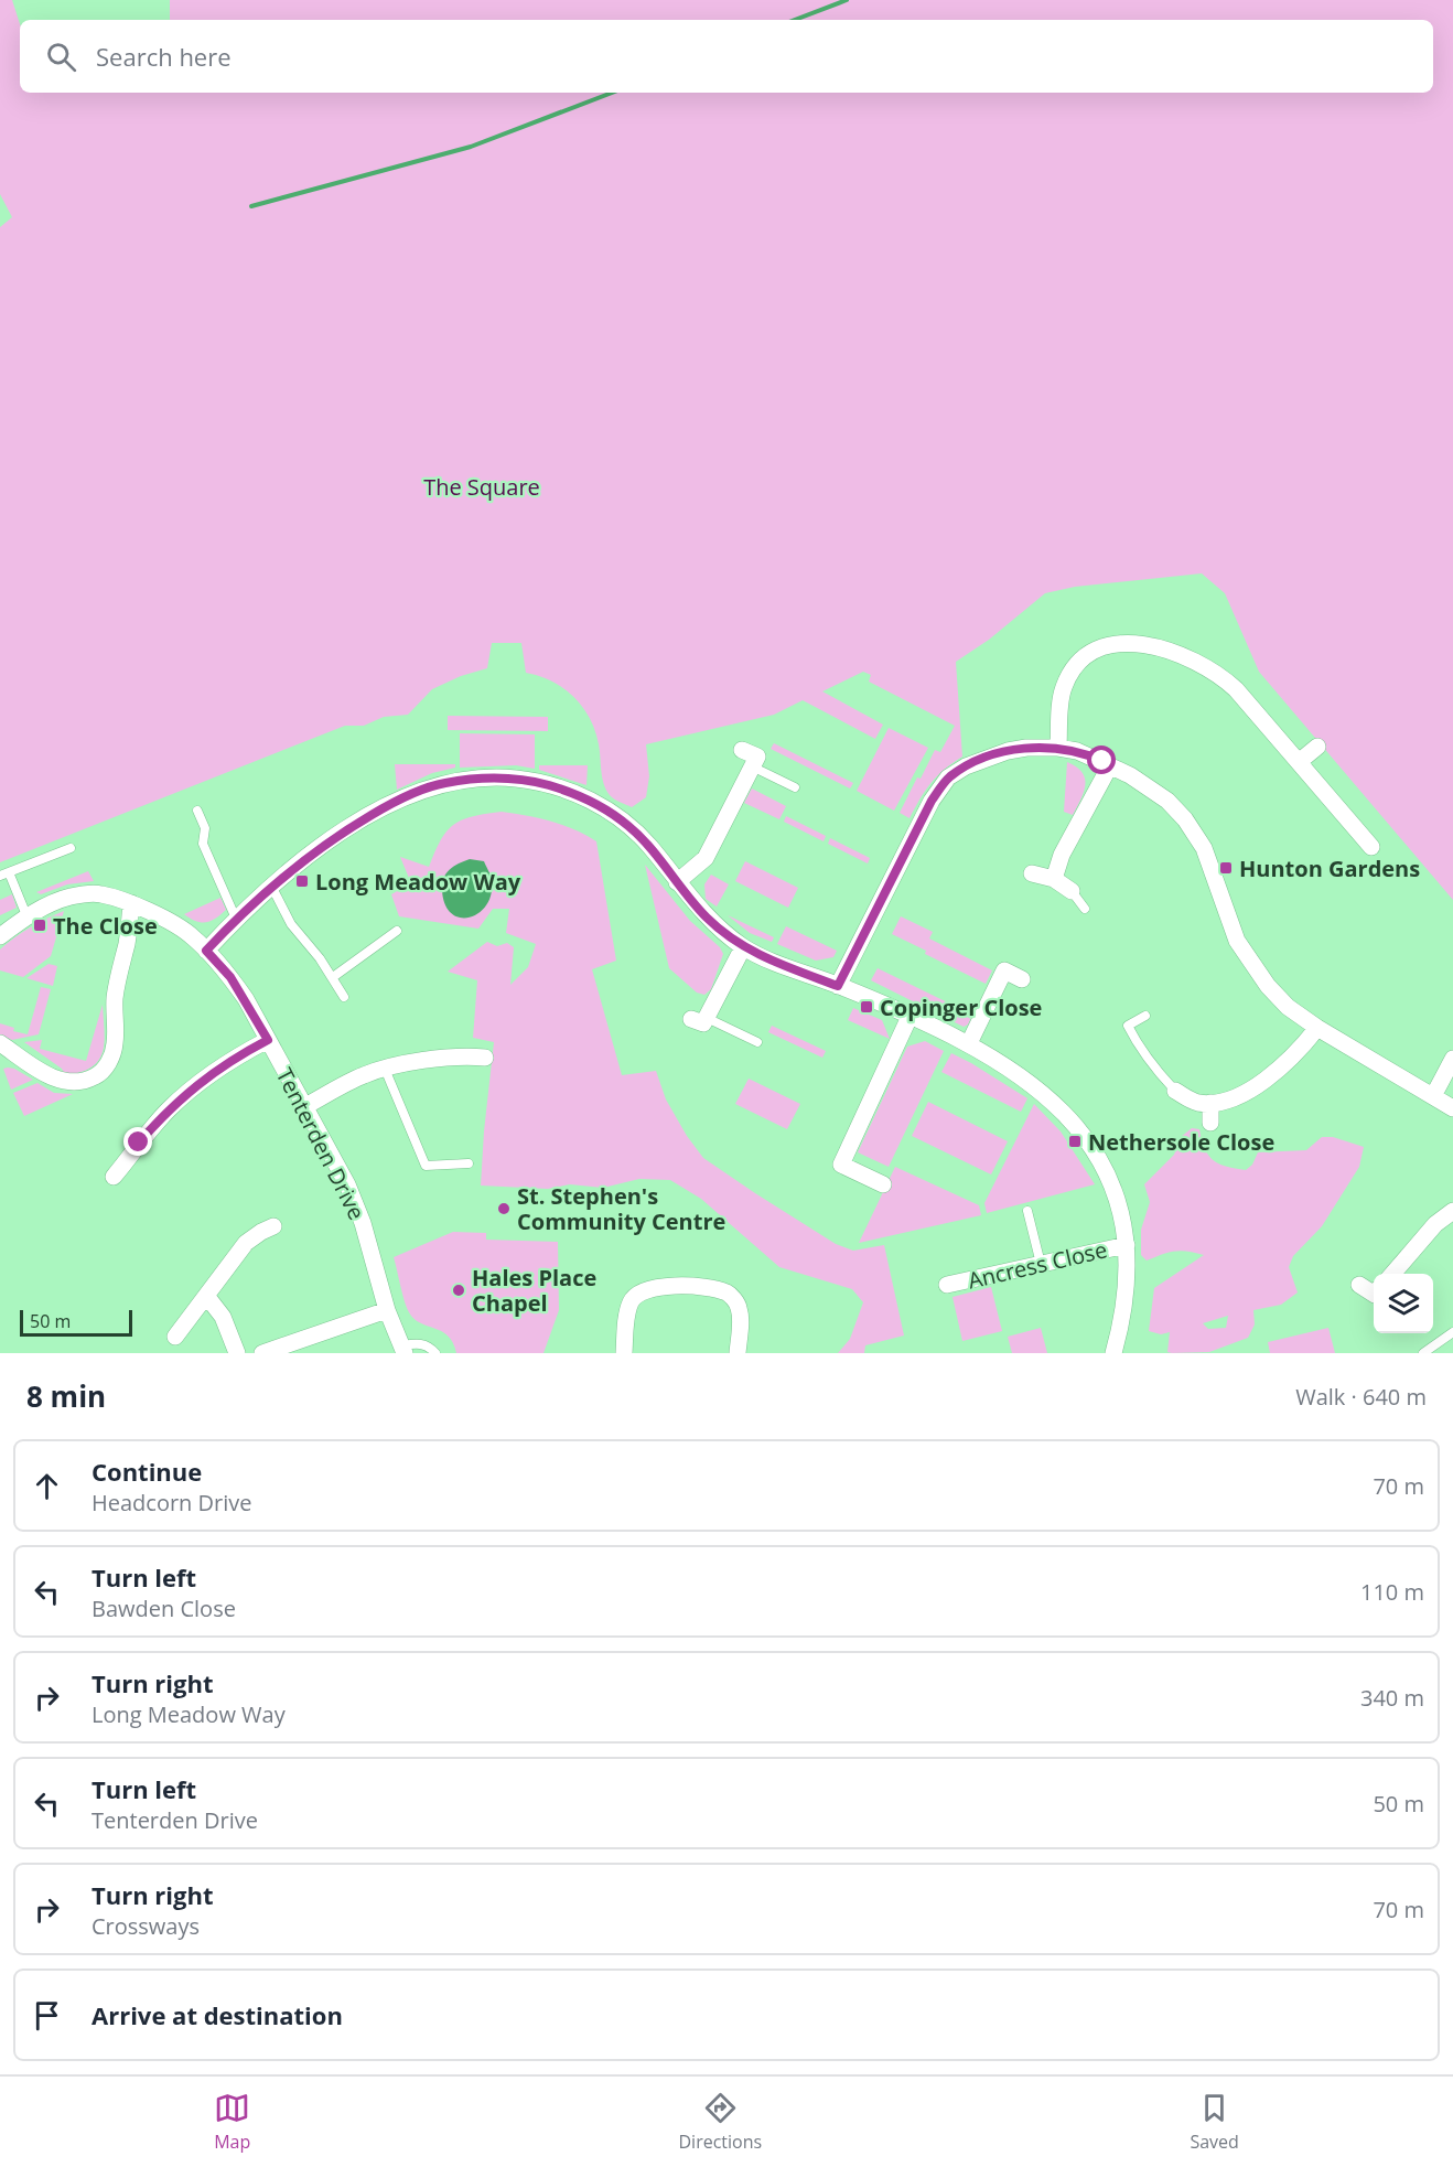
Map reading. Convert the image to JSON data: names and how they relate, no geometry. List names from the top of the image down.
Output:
{
  "streets": {
    "street": ["Tenterden Drive", "Ancress Close"]
  },
  "parks": ["The Square"],
  "places": {
    "transit": [
      "Hunton Gardens",
      "Long Meadow Way",
      "The Close",
      "Copinger Close",
      "Nethersole Close"
    ],
    "other": ["St. Stephen's Community Centre", "Hales Place Chapel"]
  },
  "scale_bar": "50 m",
  "page": {
    "search": "Search here",
    "scale": "50 m",
    "heading": ["8 min", "Walk · 640 m"],
    "list": [
      ["Continue", "Headcorn Drive", "70 m"],
      ["Turn left", "Bawden Close", "110 m"],
      ["Turn right", "Long Meadow Way", "340 m"],
      ["Turn left", "Tenterden Drive", "50 m"],
      ["Turn right", "Crossways", "70 m"],
      "Arrive at destination"
    ],
    "nav": ["Map", "Directions", "Saved"]
  }
}
